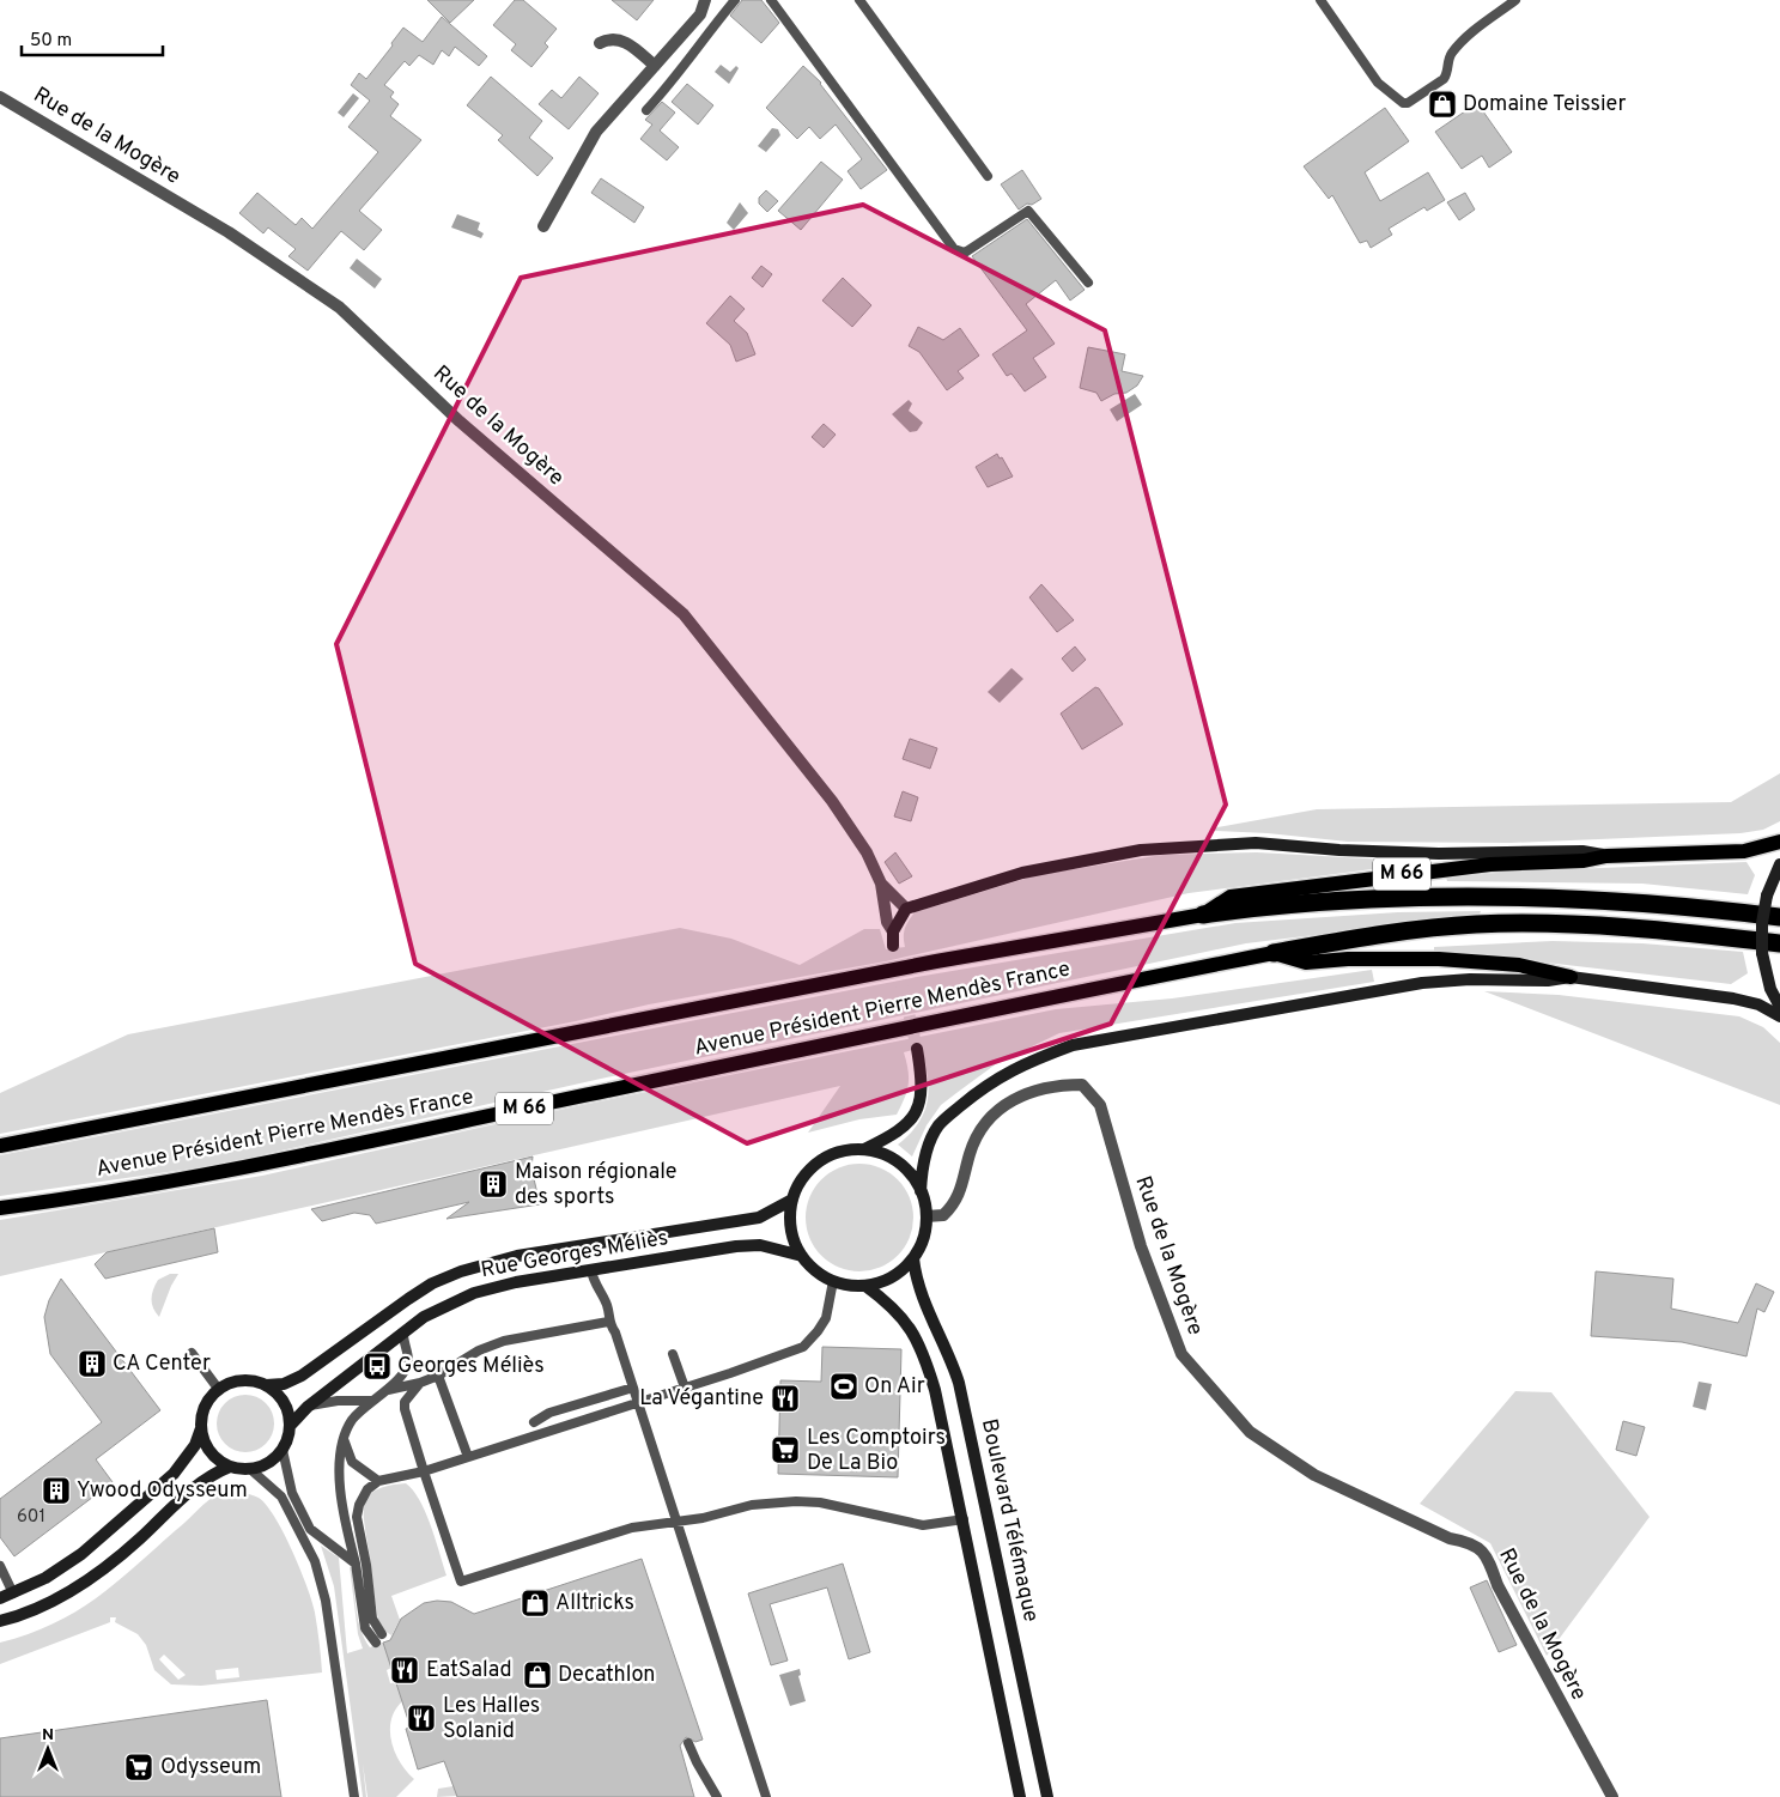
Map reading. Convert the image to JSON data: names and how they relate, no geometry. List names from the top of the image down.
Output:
{
  "streets": {
    "highway": ["M 66", "Avenue Président Pierre Mendès France"],
    "main road": ["Rue Georges Méliès", "Boulevard Télémaque"],
    "street": ["Rue de la Mogère"]
  },
  "crossings": [
    ["Rue de la Mogère", "M 66"],
    ["Rue de la Mogère", "Rue Georges Méliès"],
    ["Rue de la Mogère", "Boulevard Télémaque"],
    ["M 66", "Avenue Président Pierre Mendès France"],
    ["M 66", "Rue Georges Méliès"],
    ["M 66", "Boulevard Télémaque"],
    ["Rue Georges Méliès", "Boulevard Télémaque"]
  ],
  "places": {
    "shop": ["Domaine Teissier", "Alltricks", "Decathlon"],
    "building": ["Maison régionale des sports", "CA Center", "Ywood Odysseum"],
    "bus stop": ["Georges Méliès"],
    "sports": ["On Air"],
    "restaurant": ["La Végantine", "EatSalad", "Les Halles Solanid"],
    "supermarket": ["Les Comptoirs De La Bio", "Odysseum"]
  },
  "house_numbers": ["601"],
  "scale_bar": "50 m",
  "north": "top"
}
